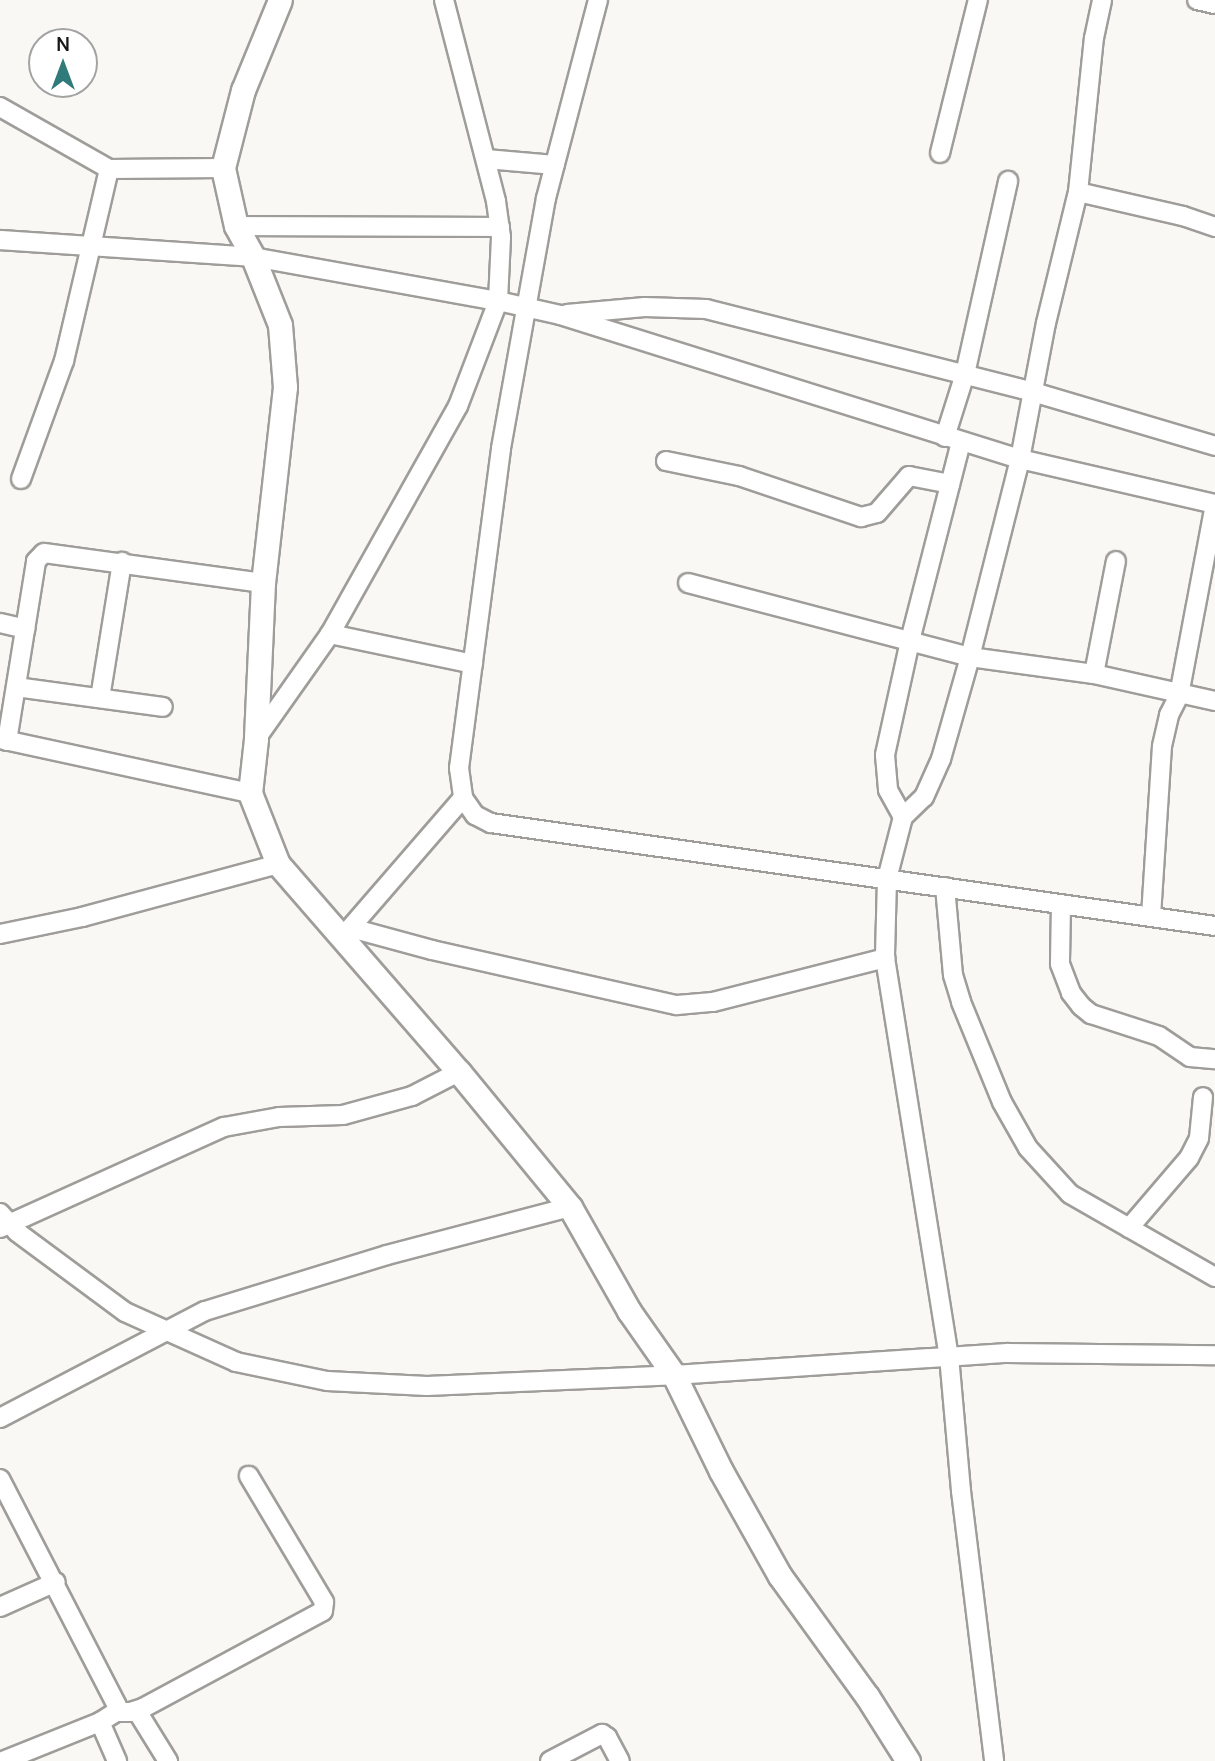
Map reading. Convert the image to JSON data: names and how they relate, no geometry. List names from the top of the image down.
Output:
{
  "north": "top"
}
